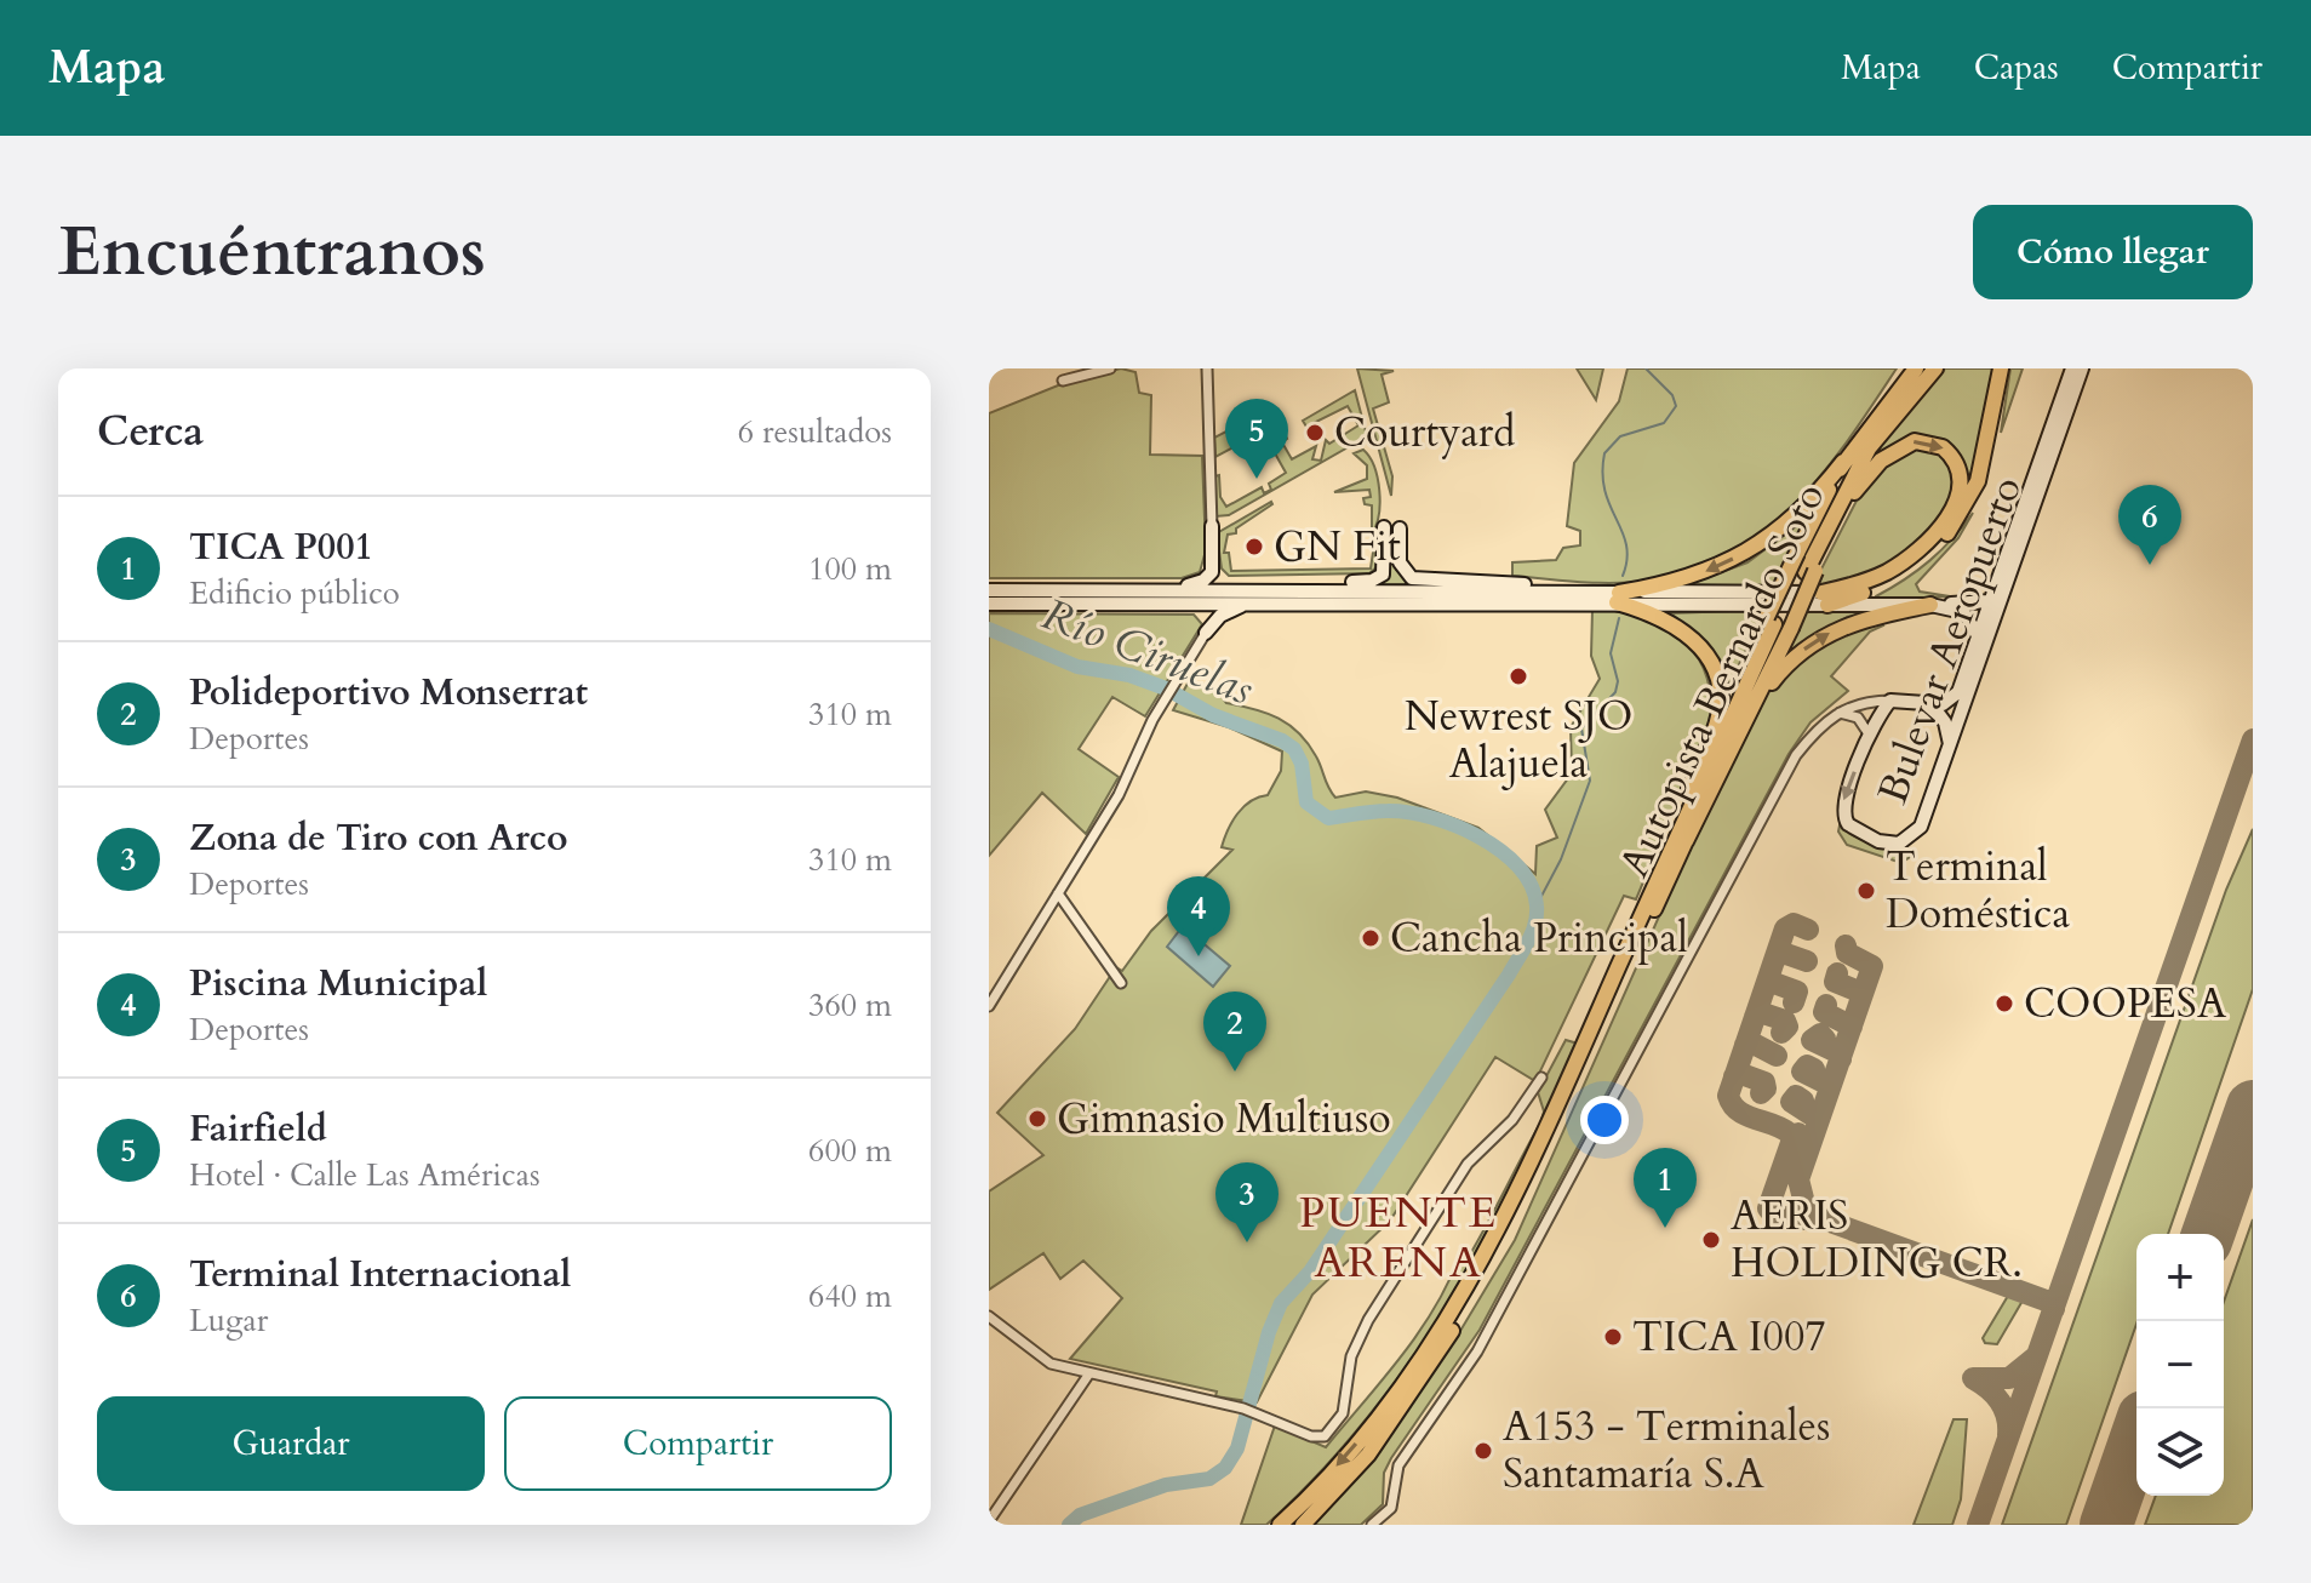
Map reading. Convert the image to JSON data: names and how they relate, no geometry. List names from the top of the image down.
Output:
{
  "streets": {
    "highway": ["Autopista Bernardo Soto"],
    "main road": ["Bulevar Aeropuerto"]
  },
  "districts": ["PUENTE ARENA"],
  "water": ["Río Ciruelas"],
  "places": [
    "Courtyard",
    "GN Fit",
    "Newrest SJO Alajuela",
    "Terminal Doméstica",
    "Cancha Principal",
    "COOPESA",
    "Gimnasio Multiuso",
    "AERIS HOLDING CR.",
    "TICA I007",
    "A153 - Terminales Santamaría S.A"
  ],
  "page": {
    "header": "Mapa",
    "nav": ["Mapa", "Capas", "Compartir"],
    "buttons": [
      "Cómo llegar",
      ["Guardar", "Compartir"]
    ],
    "title": "Encuéntranos",
    "heading": ["Cerca", "6 resultados"],
    "pins": [
      "5",
      "6",
      "4",
      "2",
      "1",
      "3"
    ],
    "list": [
      {
        "mark": "1",
        "name": "TICA P001",
        "note": "Edificio público",
        "value": "100 m"
      },
      {
        "mark": "2",
        "name": "Polideportivo Monserrat",
        "note": "Deportes",
        "value": "310 m"
      },
      {
        "mark": "3",
        "name": "Zona de Tiro con Arco",
        "note": "Deportes",
        "value": "310 m"
      },
      {
        "mark": "4",
        "name": "Piscina Municipal",
        "note": "Deportes",
        "value": "360 m"
      },
      {
        "mark": "5",
        "name": "Fairfield",
        "note": "Hotel · Calle Las Américas",
        "value": "600 m"
      },
      {
        "mark": "6",
        "name": "Terminal Internacional",
        "note": "Lugar",
        "value": "640 m"
      }
    ],
    "map_buttons": ["+", "−"]
  }
}
